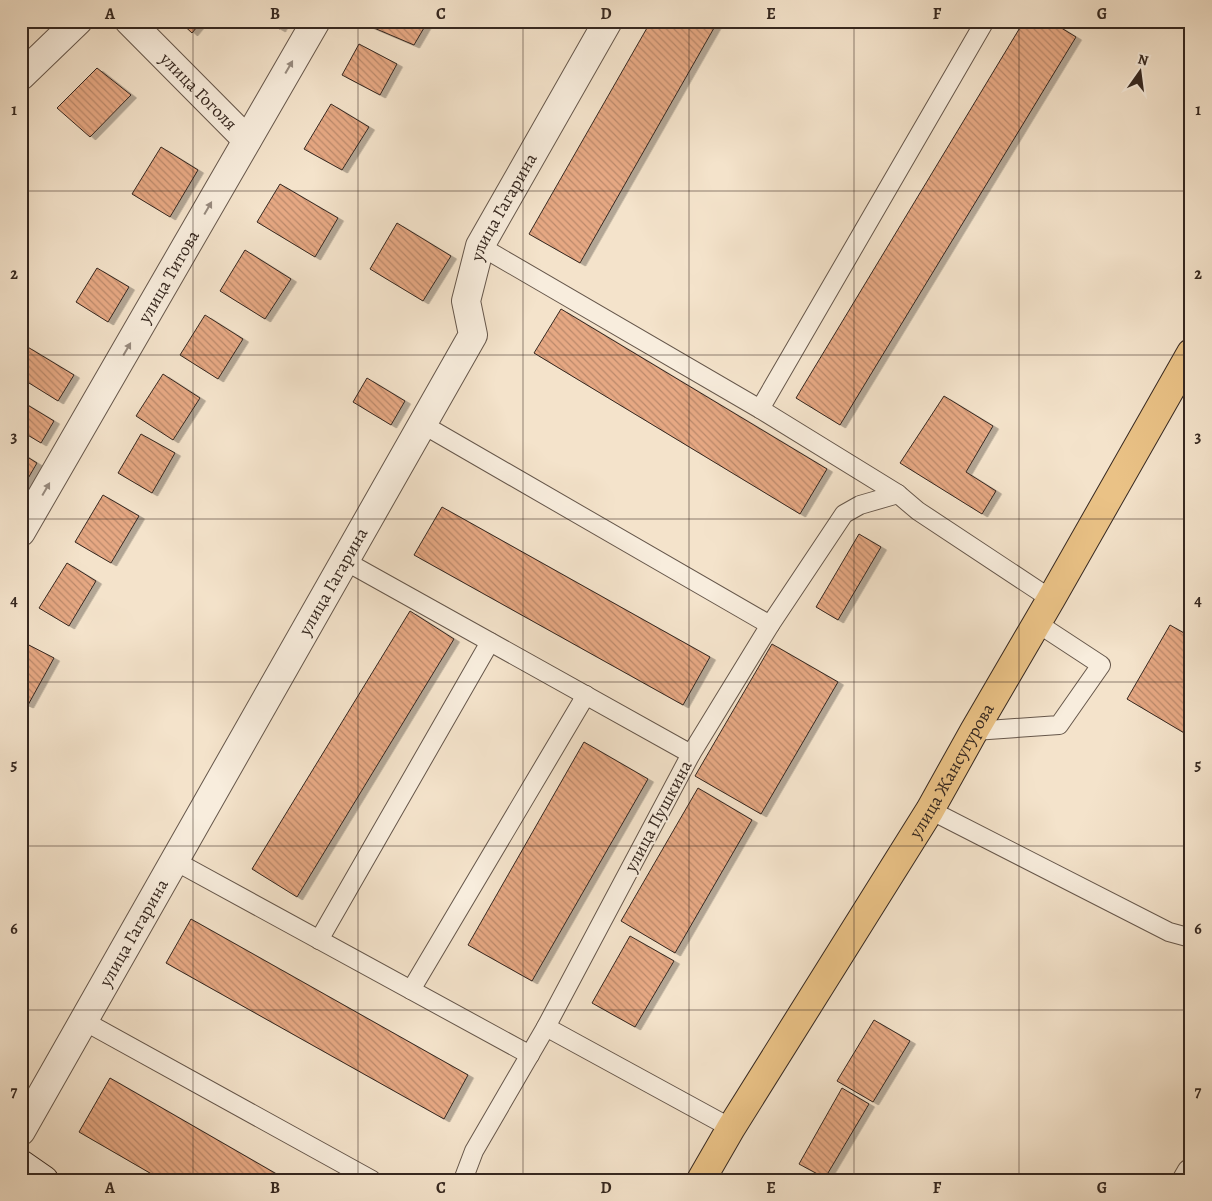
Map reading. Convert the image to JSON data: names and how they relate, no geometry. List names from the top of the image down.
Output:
{
  "streets": {
    "main road": ["улица Жансугурова"],
    "street": ["улица Гоголя", "улица Гагарина", "улица Титова"],
    "lane": ["улица Пушкина"]
  },
  "crossings": [
    ["улица Гоголя", "улица Титова"]
  ],
  "one_way": ["улица Титова"],
  "north": "top",
  "grid": {
    "columns": [
      "A",
      "B",
      "C",
      "D",
      "E",
      "F",
      "G"
    ],
    "rows": [
      "1",
      "2",
      "3",
      "4",
      "5",
      "6",
      "7"
    ]
  }
}
